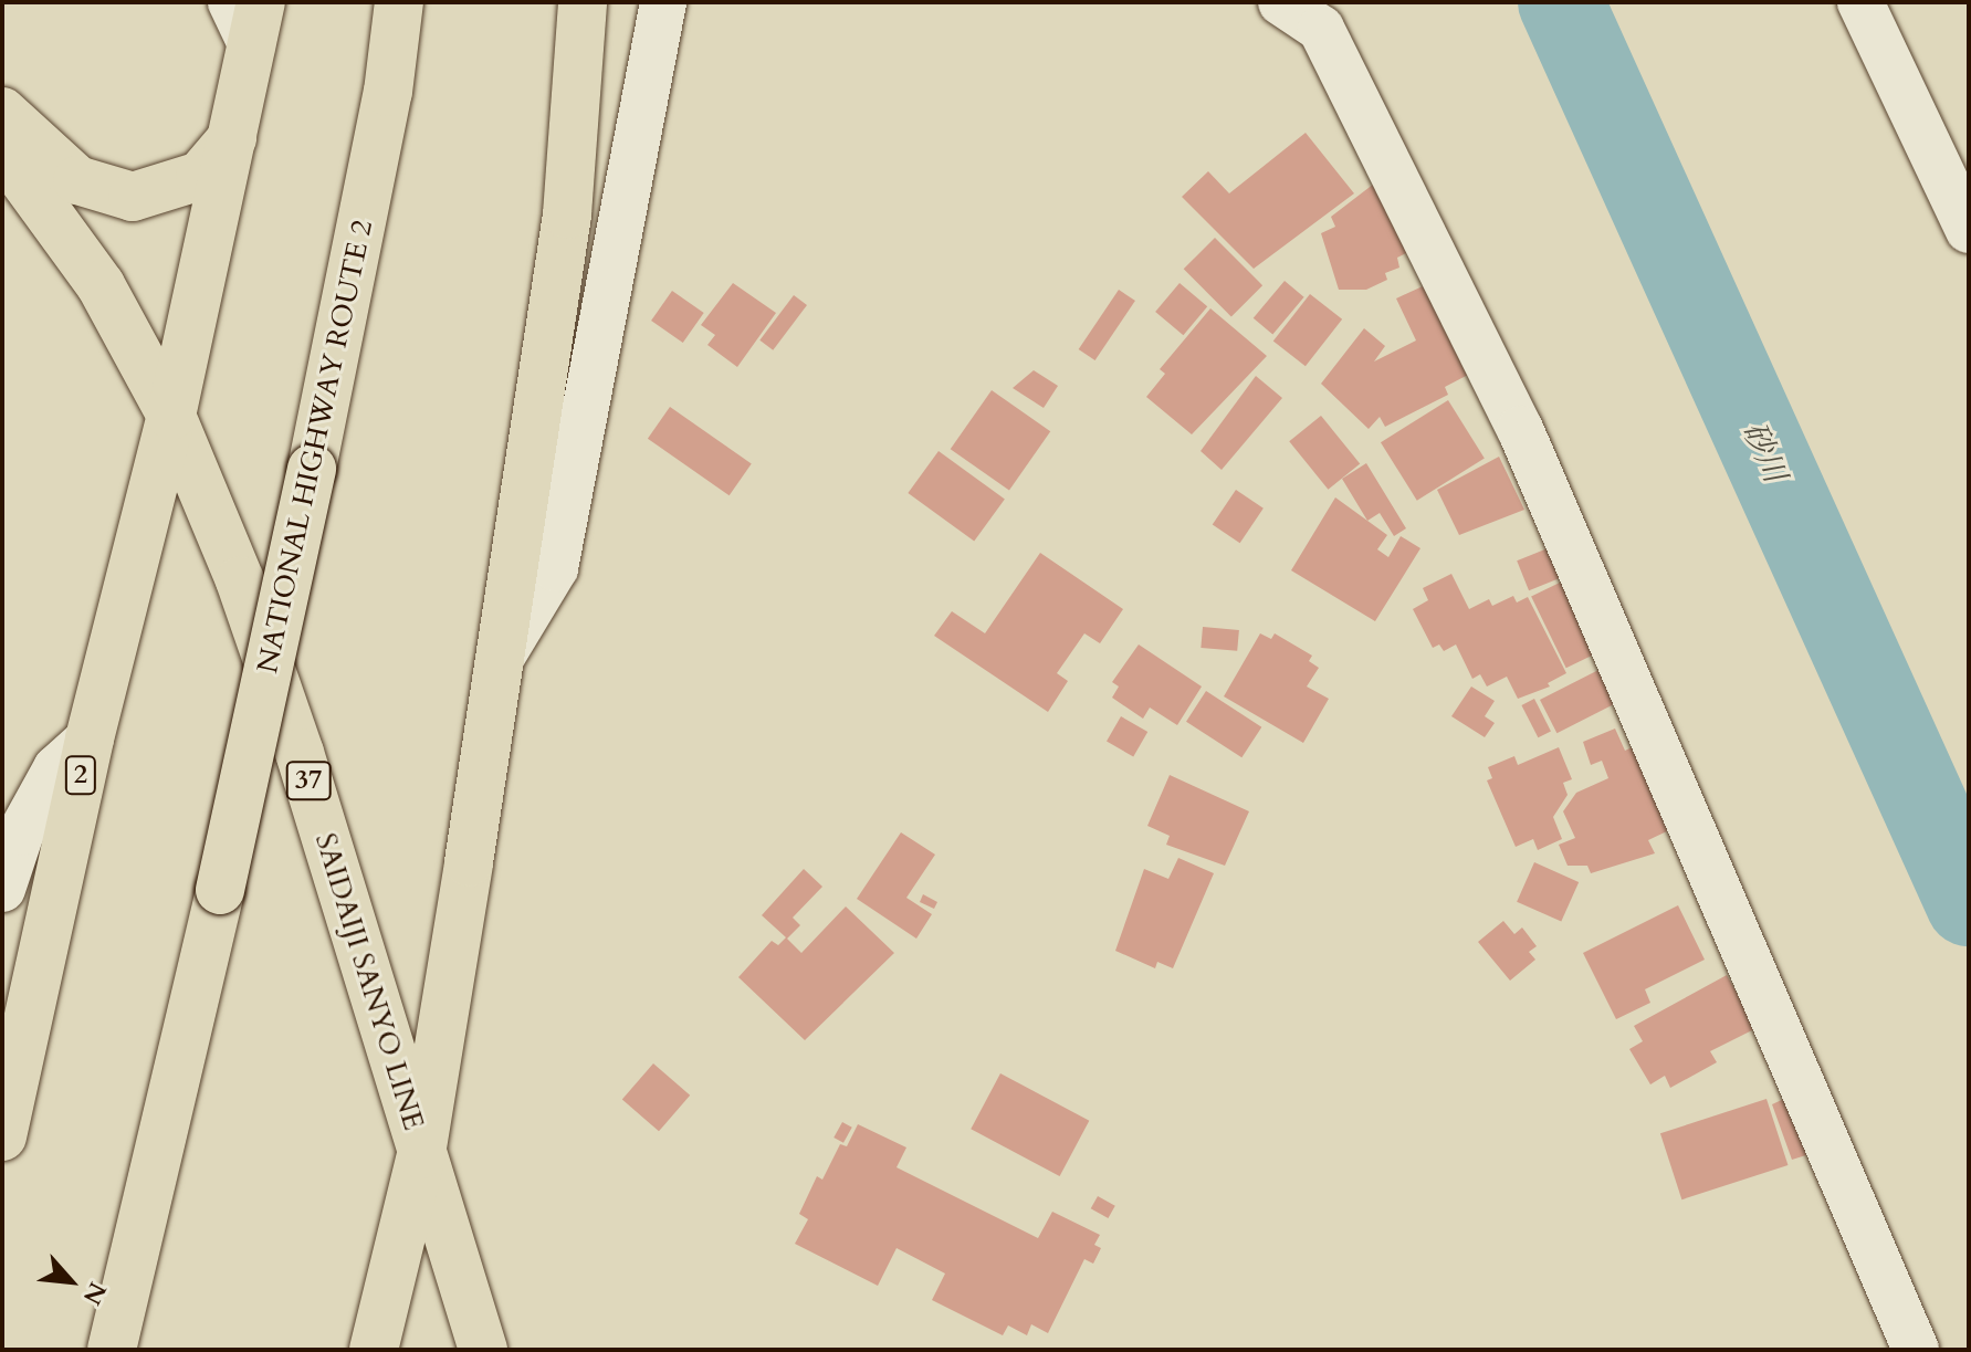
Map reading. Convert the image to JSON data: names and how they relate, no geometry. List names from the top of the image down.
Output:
{
  "streets": {
    "main road": [
      "NATIONAL HIGHWAY ROUTE 2",
      "2",
      "37",
      "SAIDAIJI SANYO LINE"
    ]
  },
  "crossings": [
    ["2", "SAIDAIJI SANYO LINE"]
  ],
  "water": ["砂川"],
  "north": "bottom right"
}
